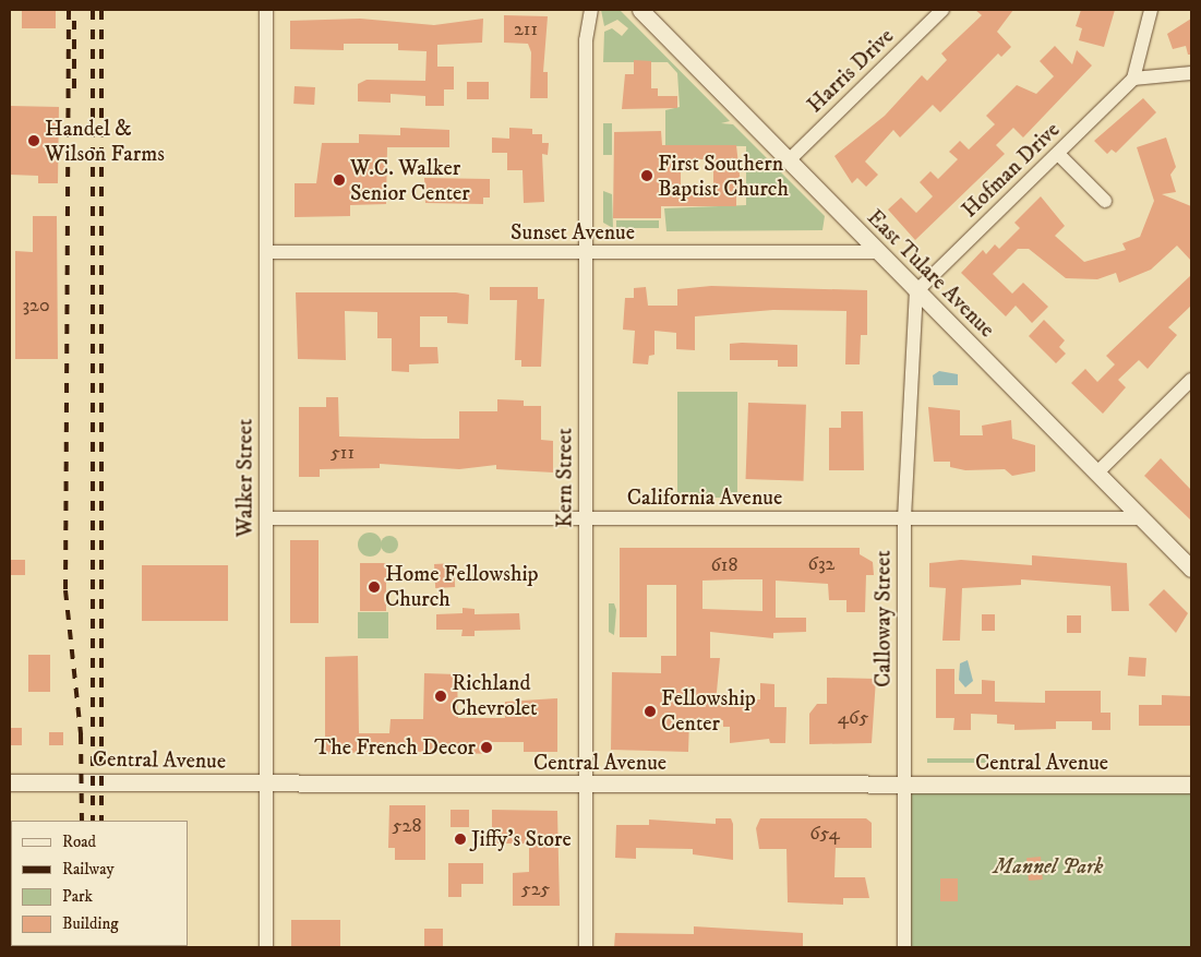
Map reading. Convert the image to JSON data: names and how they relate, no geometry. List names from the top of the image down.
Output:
{
  "streets": {
    "street": [
      "Harris Drive",
      "Hofman Drive",
      "Sunset Avenue",
      "East Tulare Avenue",
      "Walker Street",
      "Kern Street",
      "California Avenue",
      "Calloway Street",
      "Central Avenue"
    ]
  },
  "crossings": [
    ["Harris Drive", "East Tulare Avenue"],
    ["Hofman Drive", "East Tulare Avenue"],
    ["Hofman Drive", "Calloway Street"],
    ["Sunset Avenue", "East Tulare Avenue"],
    ["Sunset Avenue", "Walker Street"],
    ["Sunset Avenue", "Kern Street"],
    ["East Tulare Avenue", "California Avenue"],
    ["East Tulare Avenue", "Calloway Street"],
    ["Walker Street", "California Avenue"],
    ["Walker Street", "Central Avenue"],
    ["Kern Street", "California Avenue"],
    ["Kern Street", "Central Avenue"],
    ["California Avenue", "Calloway Street"],
    ["Calloway Street", "Central Avenue"]
  ],
  "parks": ["Mannel Park"],
  "places": [
    "Handel & Wilson Farms",
    "First Southern Baptist Church",
    "W.C. Walker Senior Center",
    "Home Fellowship Church",
    "Richland Chevrolet",
    "Fellowship Center",
    "The French Decor",
    "Jiffy's Store"
  ],
  "house_numbers": [
    "211",
    "320",
    "511",
    "632",
    "618",
    "465",
    "528",
    "654",
    "525"
  ],
  "legend": [
    "Road",
    "Railway",
    "Park",
    "Building"
  ]
}
